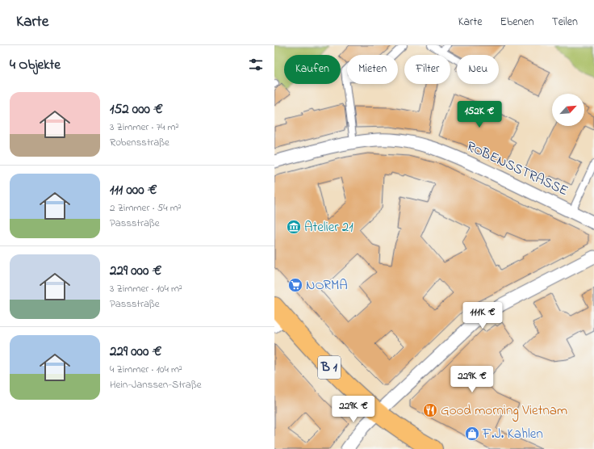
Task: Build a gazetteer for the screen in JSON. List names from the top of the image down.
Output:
{
  "streets": {
    "main road": ["B 1"],
    "street": ["ROBENSSTRASSE"]
  },
  "places": {
    "museum": ["Atelier 21"],
    "supermarket": ["NORMA"],
    "restaurant": ["Good morning Vietnam"],
    "shop": ["F.J. Kahlen"]
  },
  "north": "top right",
  "page": {
    "header": "Karte",
    "nav": ["Karte", "Ebenen", "Teilen"],
    "heading": "4 Objekte",
    "chip": [
      "Kaufen",
      "Mieten",
      "Filter",
      "Neu"
    ],
    "list": [
      {
        "name": "152 000 €",
        "note": "3 Zimmer · 74 m² · Robensstraße"
      },
      {
        "name": "111 000 €",
        "note": "2 Zimmer · 54 m² · Passstraße"
      },
      {
        "name": "229 000 €",
        "note": "3 Zimmer · 104 m² · Passstraße"
      },
      {
        "name": "229 000 €",
        "note": "4 Zimmer · 104 m² · Hein-Janssen-Straße"
      }
    ],
    "price": [
      "152K €",
      "111K €",
      "229K €",
      "229K €"
    ]
  }
}
